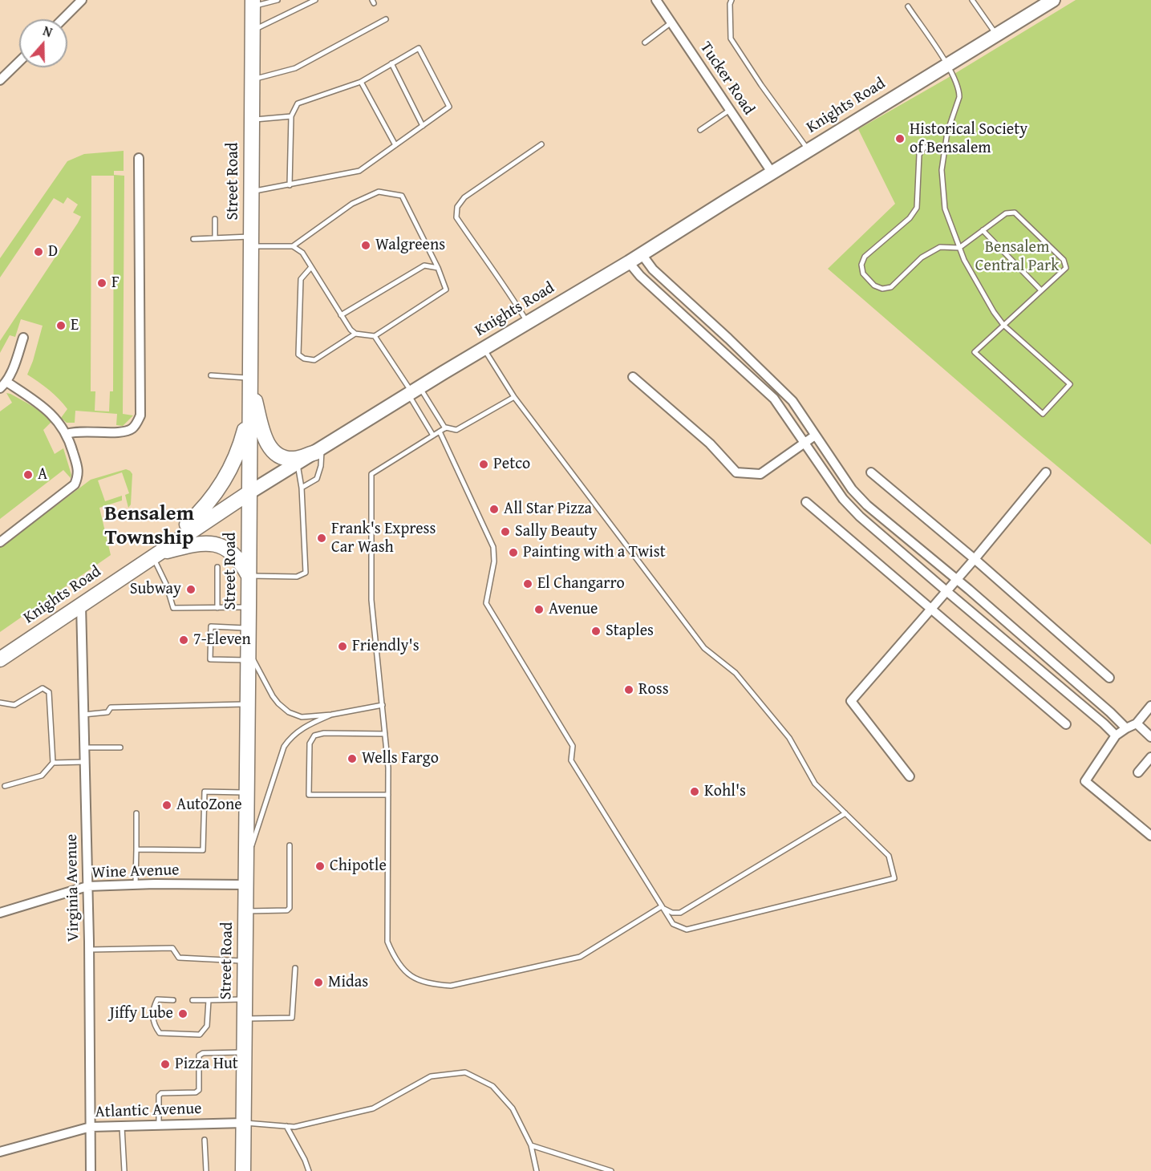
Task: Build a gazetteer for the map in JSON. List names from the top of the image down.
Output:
{
  "streets": {
    "main road": ["Knights Road", "Street Road"],
    "street": [
      "Tucker Road",
      "Wine Avenue",
      "Virginia Avenue",
      "Atlantic Avenue"
    ]
  },
  "crossings": [
    ["Tucker Road", "Knights Road"],
    ["Knights Road", "Street Road"],
    ["Knights Road", "Virginia Avenue"],
    ["Street Road", "Wine Avenue"],
    ["Street Road", "Atlantic Avenue"],
    ["Wine Avenue", "Virginia Avenue"],
    ["Virginia Avenue", "Atlantic Avenue"]
  ],
  "districts": ["Bensalem Township"],
  "parks": ["Bensalem Central Park"],
  "places": [
    "Historical Society of Bensalem",
    "Walgreens",
    "D",
    "F",
    "E",
    "Petco",
    "A",
    "All Star Pizza",
    "Sally Beauty",
    "Frank's Express Car Wash",
    "Painting with a Twist",
    "El Changarro",
    "Subway",
    "Avenue",
    "Staples",
    "7-Eleven",
    "Friendly's",
    "Ross",
    "Wells Fargo",
    "Kohl's",
    "AutoZone",
    "Chipotle",
    "Midas",
    "Jiffy Lube",
    "Pizza Hut"
  ],
  "north": "top"
}
